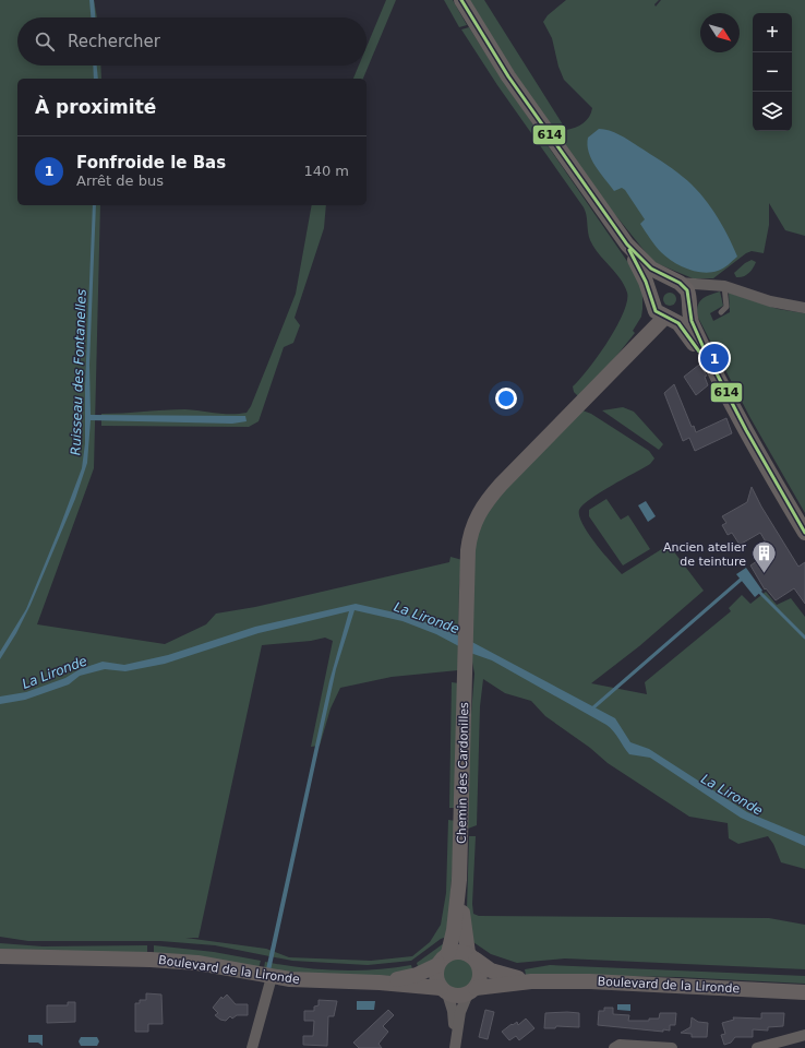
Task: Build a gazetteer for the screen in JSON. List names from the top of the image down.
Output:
{
  "streets": {
    "street": ["Chemin des Cardonilles", "Boulevard de la Lironde"]
  },
  "crossings": [
    ["Chemin des Cardonilles", "Boulevard de la Lironde"]
  ],
  "water": ["Ruisseau des Fontanelles", "La Lironde"],
  "places": {
    "building": ["Ancien atelier de teinture"]
  },
  "lines": ["transit line 614"],
  "north": "bottom right",
  "page": {
    "map_buttons": ["+", "−"],
    "search": "Rechercher",
    "heading": "À proximité",
    "list": [
      {
        "mark": "1",
        "name": "Fonfroide le Bas",
        "note": "Arrêt de bus",
        "value": "140 m"
      }
    ],
    "pins": "1"
  }
}
